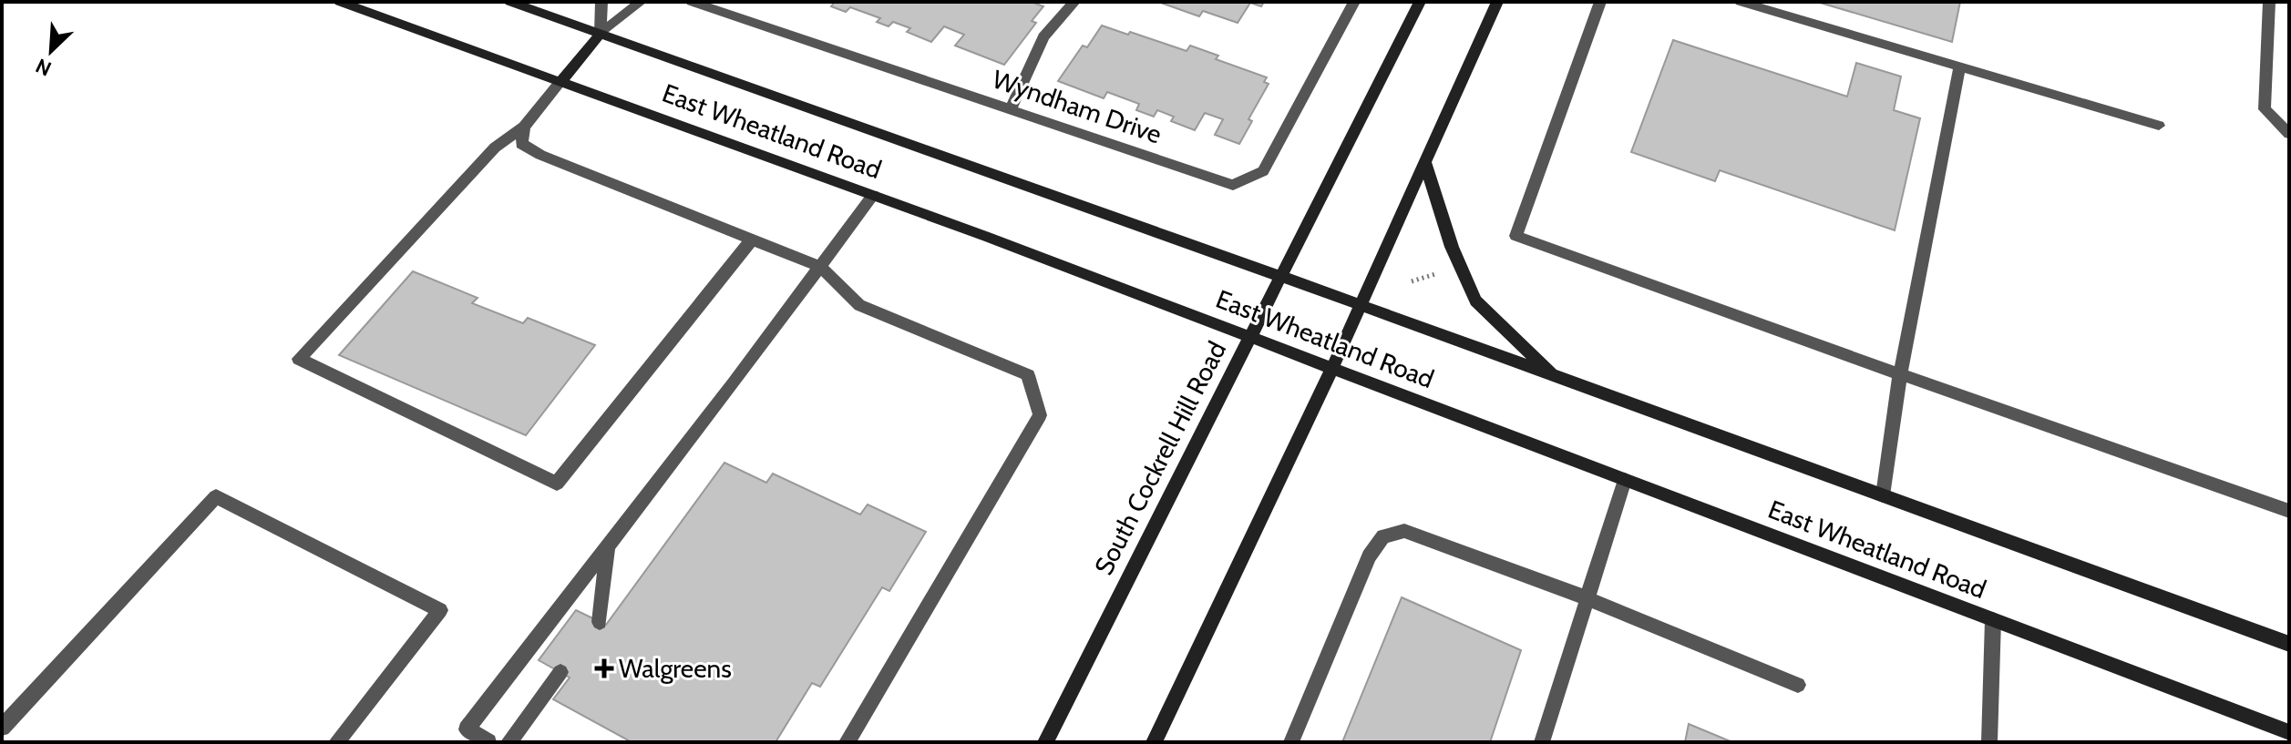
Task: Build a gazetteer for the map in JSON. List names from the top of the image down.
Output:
{
  "streets": {
    "main road": ["East Wheatland Road", "South Cockrell Hill Road"],
    "lane": ["Wyndham Drive"]
  },
  "crossings": [
    ["East Wheatland Road", "South Cockrell Hill Road"]
  ],
  "places": {
    "health": ["Walgreens"]
  },
  "north": "bottom left"
}
